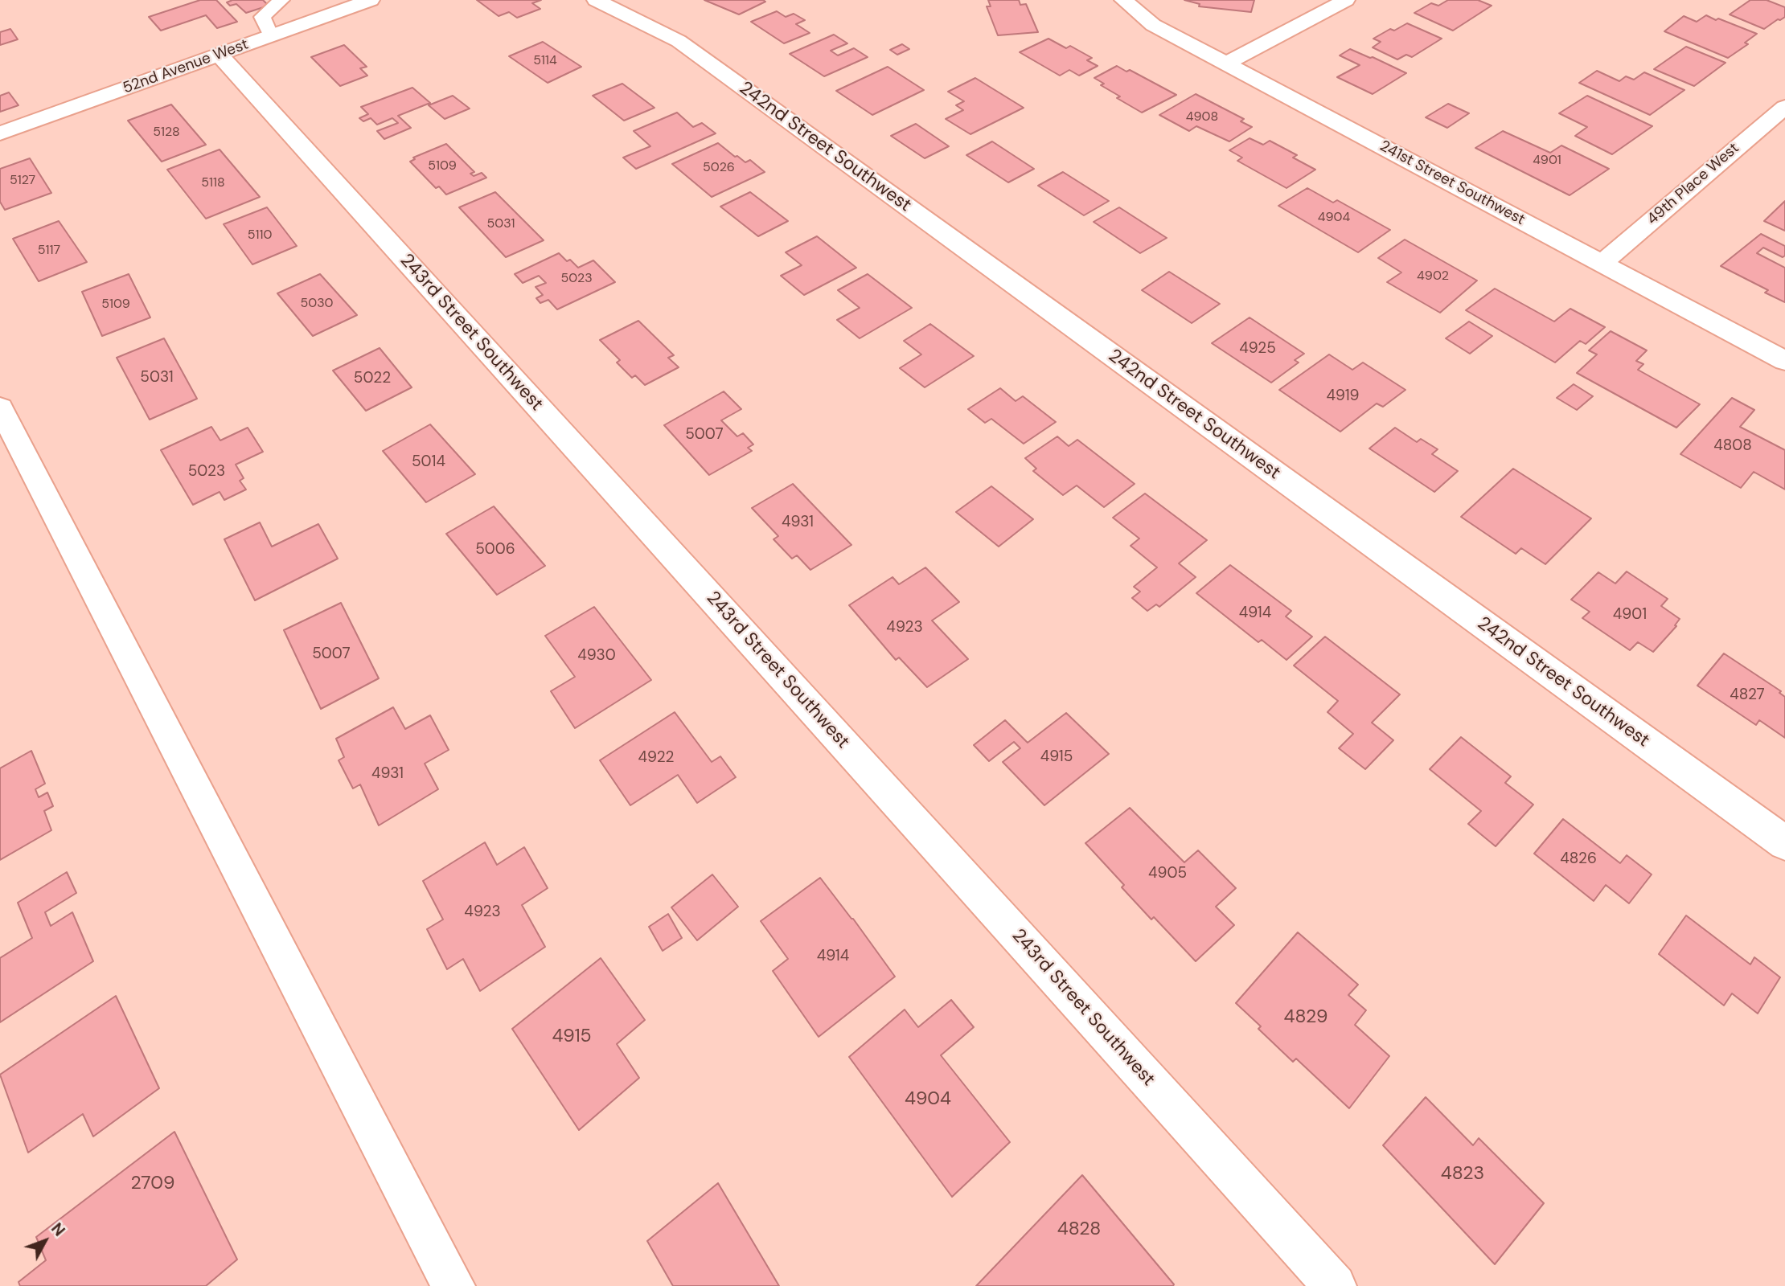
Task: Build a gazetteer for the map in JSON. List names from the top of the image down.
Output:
{
  "streets": {
    "street": [
      "52nd Avenue West",
      "242nd Street Southwest",
      "241st Street Southwest",
      "49th Place West",
      "243rd Street Southwest"
    ]
  },
  "crossings": [
    ["52nd Avenue West", "243rd Street Southwest"],
    ["241st Street Southwest", "49th Place West"]
  ],
  "house_numbers": [
    "5114",
    "4908",
    "5128",
    "4901",
    "5109",
    "5026",
    "5127",
    "5118",
    "4904",
    "5031",
    "5110",
    "5117",
    "4902",
    "5023",
    "5030",
    "5109",
    "4925",
    "5031",
    "5022",
    "4919",
    "5007",
    "4808",
    "5014",
    "5023",
    "4931",
    "5006",
    "4914",
    "4901",
    "4923",
    "5007",
    "4930",
    "4827",
    "4915",
    "4922",
    "4931",
    "4826",
    "4905",
    "4923",
    "4914",
    "4829",
    "4915",
    "4904",
    "4823",
    "2709",
    "4828"
  ],
  "north": "top right"
}
